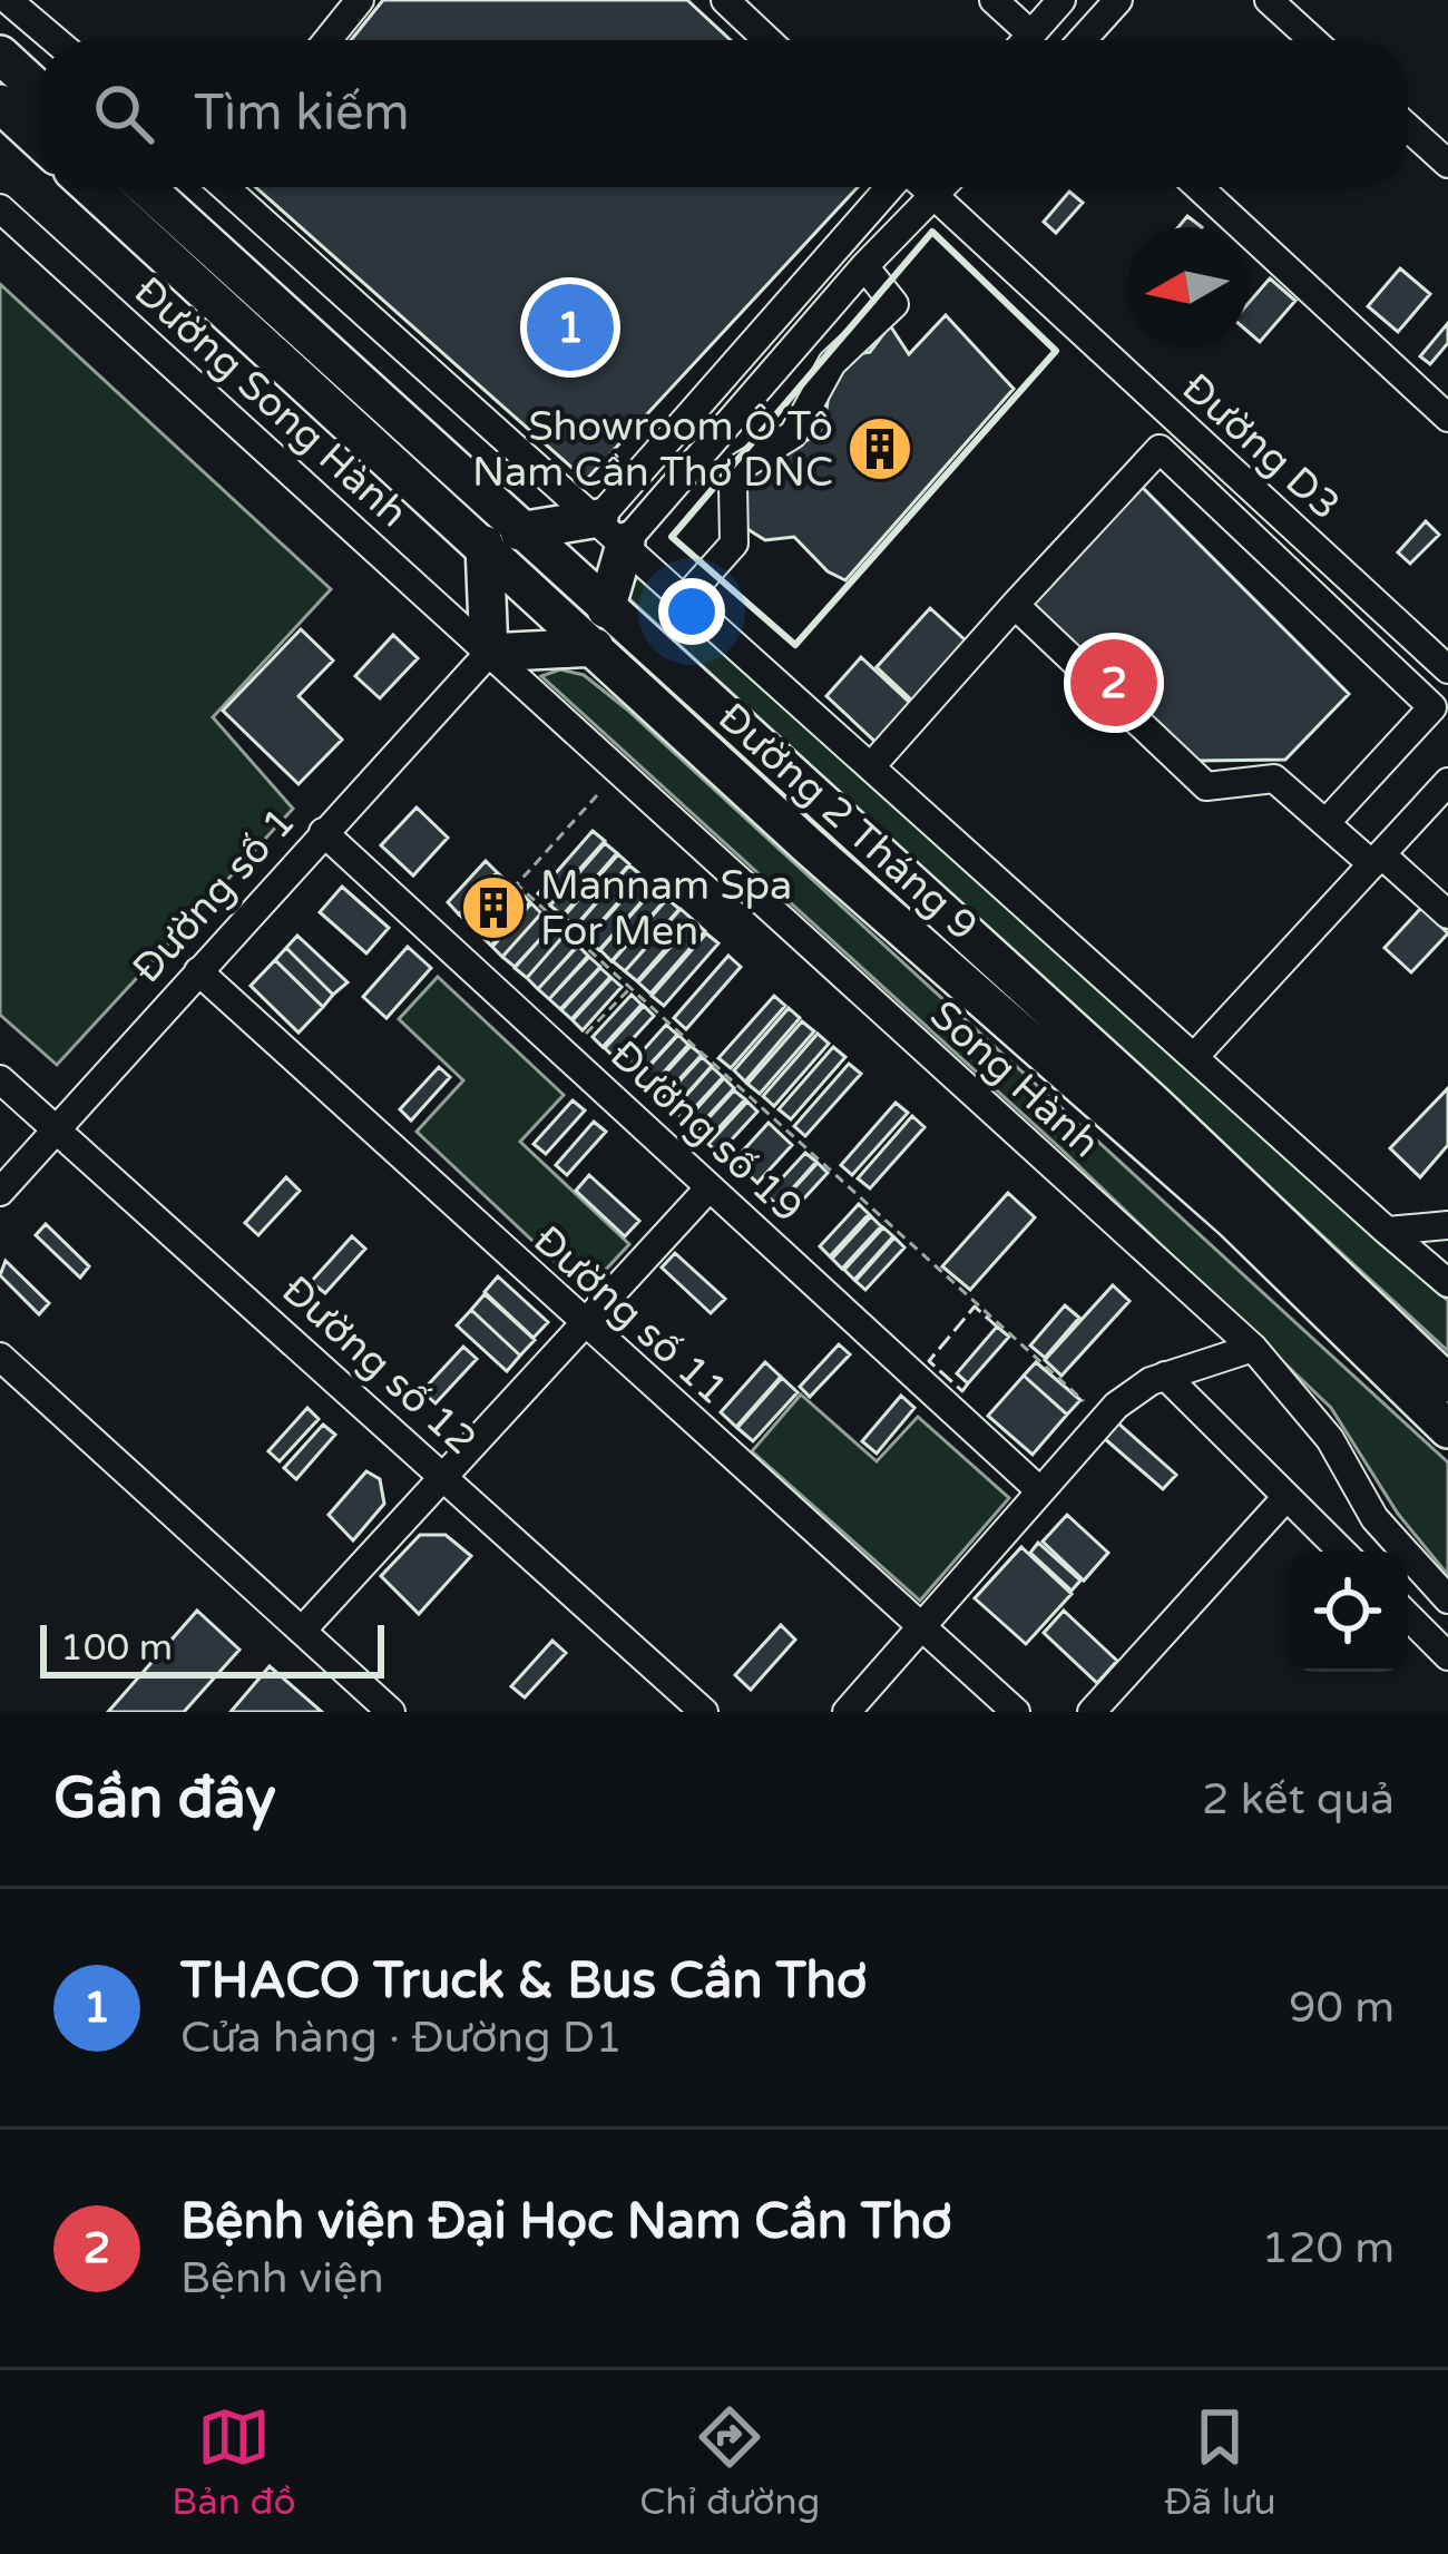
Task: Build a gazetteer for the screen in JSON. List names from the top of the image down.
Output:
{
  "streets": {
    "highway": ["Đường 2 Tháng 9"],
    "street": [
      "Đường Song Hành",
      "Đường D3",
      "Đường số 1",
      "Song Hành",
      "Đường số 19",
      "Đường số 11",
      "Đường số 12"
    ]
  },
  "crossings": [
    ["Đường Song Hành", "Đường số 1"],
    ["Đường Song Hành", "Song Hành"],
    ["Đường số 1", "Song Hành"],
    ["Đường số 1", "Đường số 19"],
    ["Đường số 1", "Đường số 11"],
    ["Đường số 1", "Đường số 12"]
  ],
  "places": {
    "building": ["Showroom Ô Tô Nam Cần Thơ DNC", "Mannam Spa For Men"]
  },
  "scale_bar": "100 m",
  "north": "left",
  "page": {
    "search": "Tìm kiếm",
    "pins": ["1", "2"],
    "scale": "100 m",
    "heading": ["Gần đây", "2 kết quả"],
    "list": [
      {
        "mark": "1",
        "name": "THACO Truck & Bus Cần Thơ",
        "note": "Cửa hàng · Đường D1",
        "value": "90 m"
      },
      {
        "mark": "2",
        "name": "Bệnh viện Đại Học Nam Cần Thơ",
        "note": "Bệnh viện",
        "value": "120 m"
      }
    ],
    "nav": ["Bản đồ", "Chỉ đường", "Đã lưu"]
  }
}
